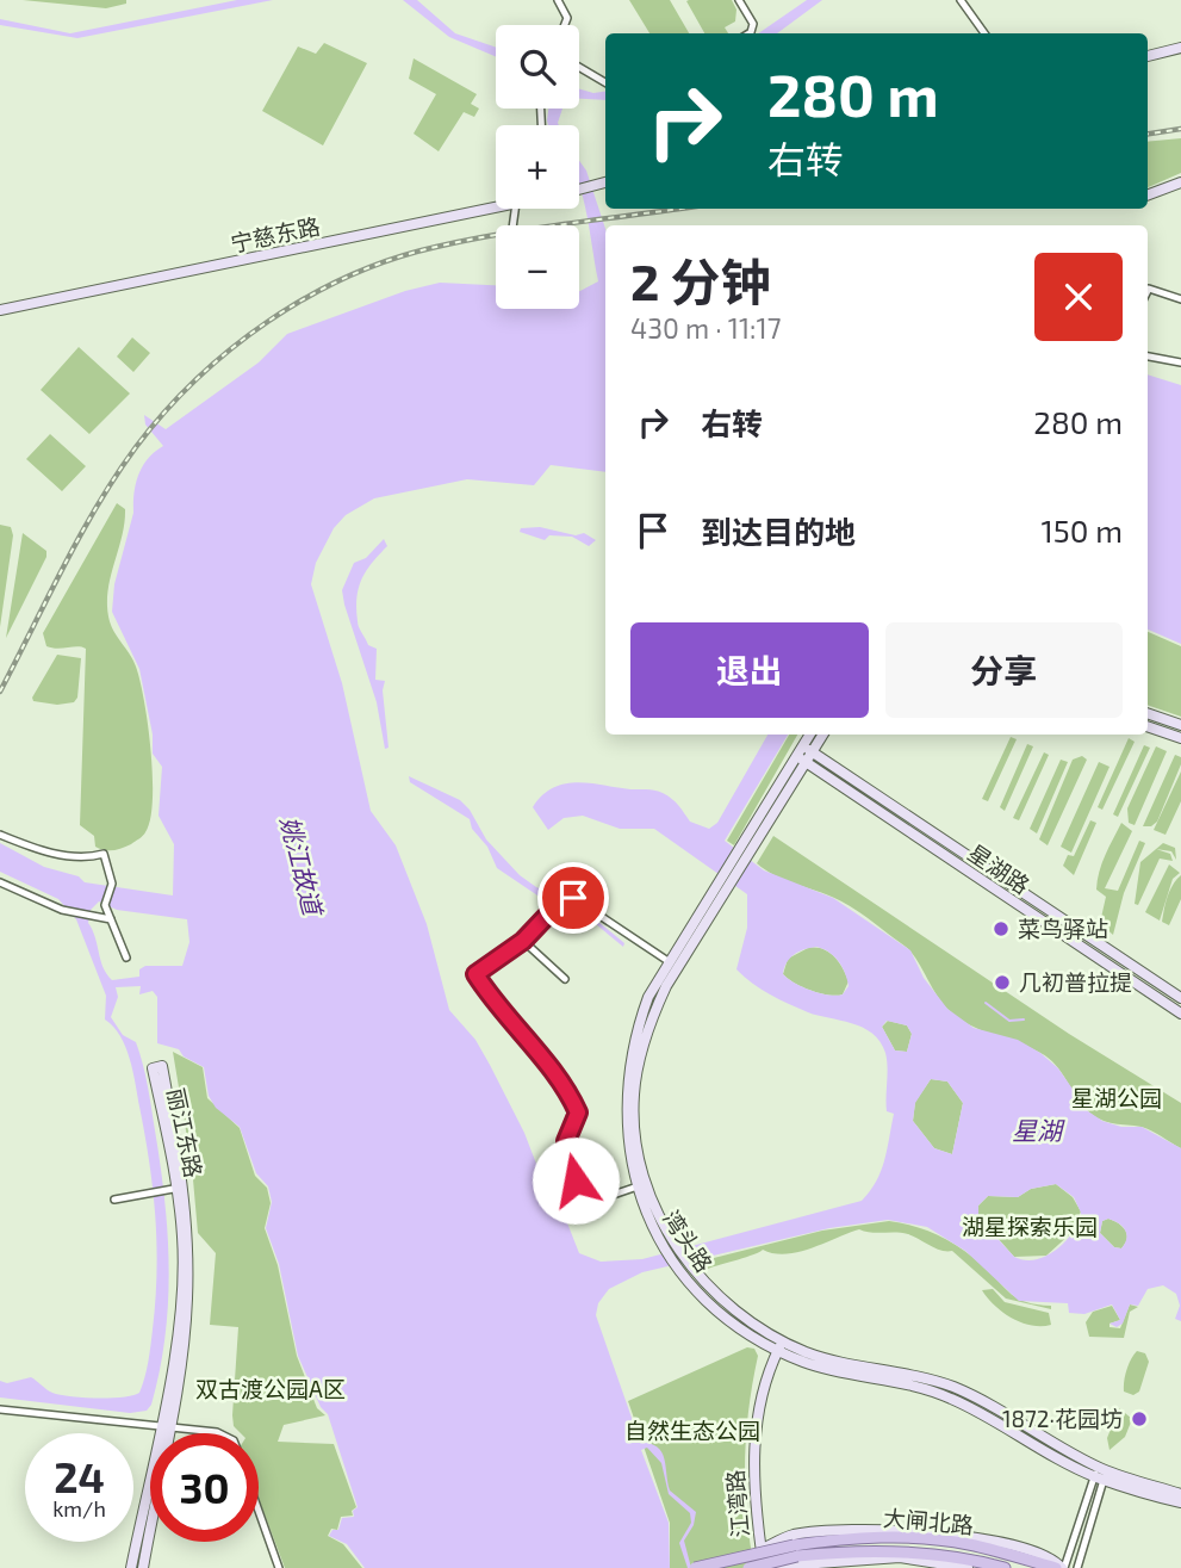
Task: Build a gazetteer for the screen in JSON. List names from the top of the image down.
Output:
{
  "streets": {
    "main road": [
      "宁慈东路",
      "星湖路",
      "丽江东路",
      "湾头路",
      "江湾路",
      "大闸北路"
    ]
  },
  "crossings": [
    ["星湖路", "湾头路"],
    ["湾头路", "江湾路"]
  ],
  "water": ["姚江故道", "星湖"],
  "parks": [
    "星湖公园",
    "湖星探索乐园",
    "双古渡公园A区",
    "自然生态公园"
  ],
  "places": ["菜鸟驿站", "几初普拉提", "1872·花园坊"],
  "page": {
    "map_buttons": ["+", "−"],
    "turn": ["280 m", "右转"],
    "heading": ["2 分钟", "430 m · 11:17"],
    "list": [
      {
        "name": "右转",
        "value": "280 m"
      },
      {
        "name": "到达目的地",
        "value": "150 m"
      }
    ],
    "buttons": ["退出", "分享"],
    "speed": "24 km/h",
    "limit": "30"
  }
}
